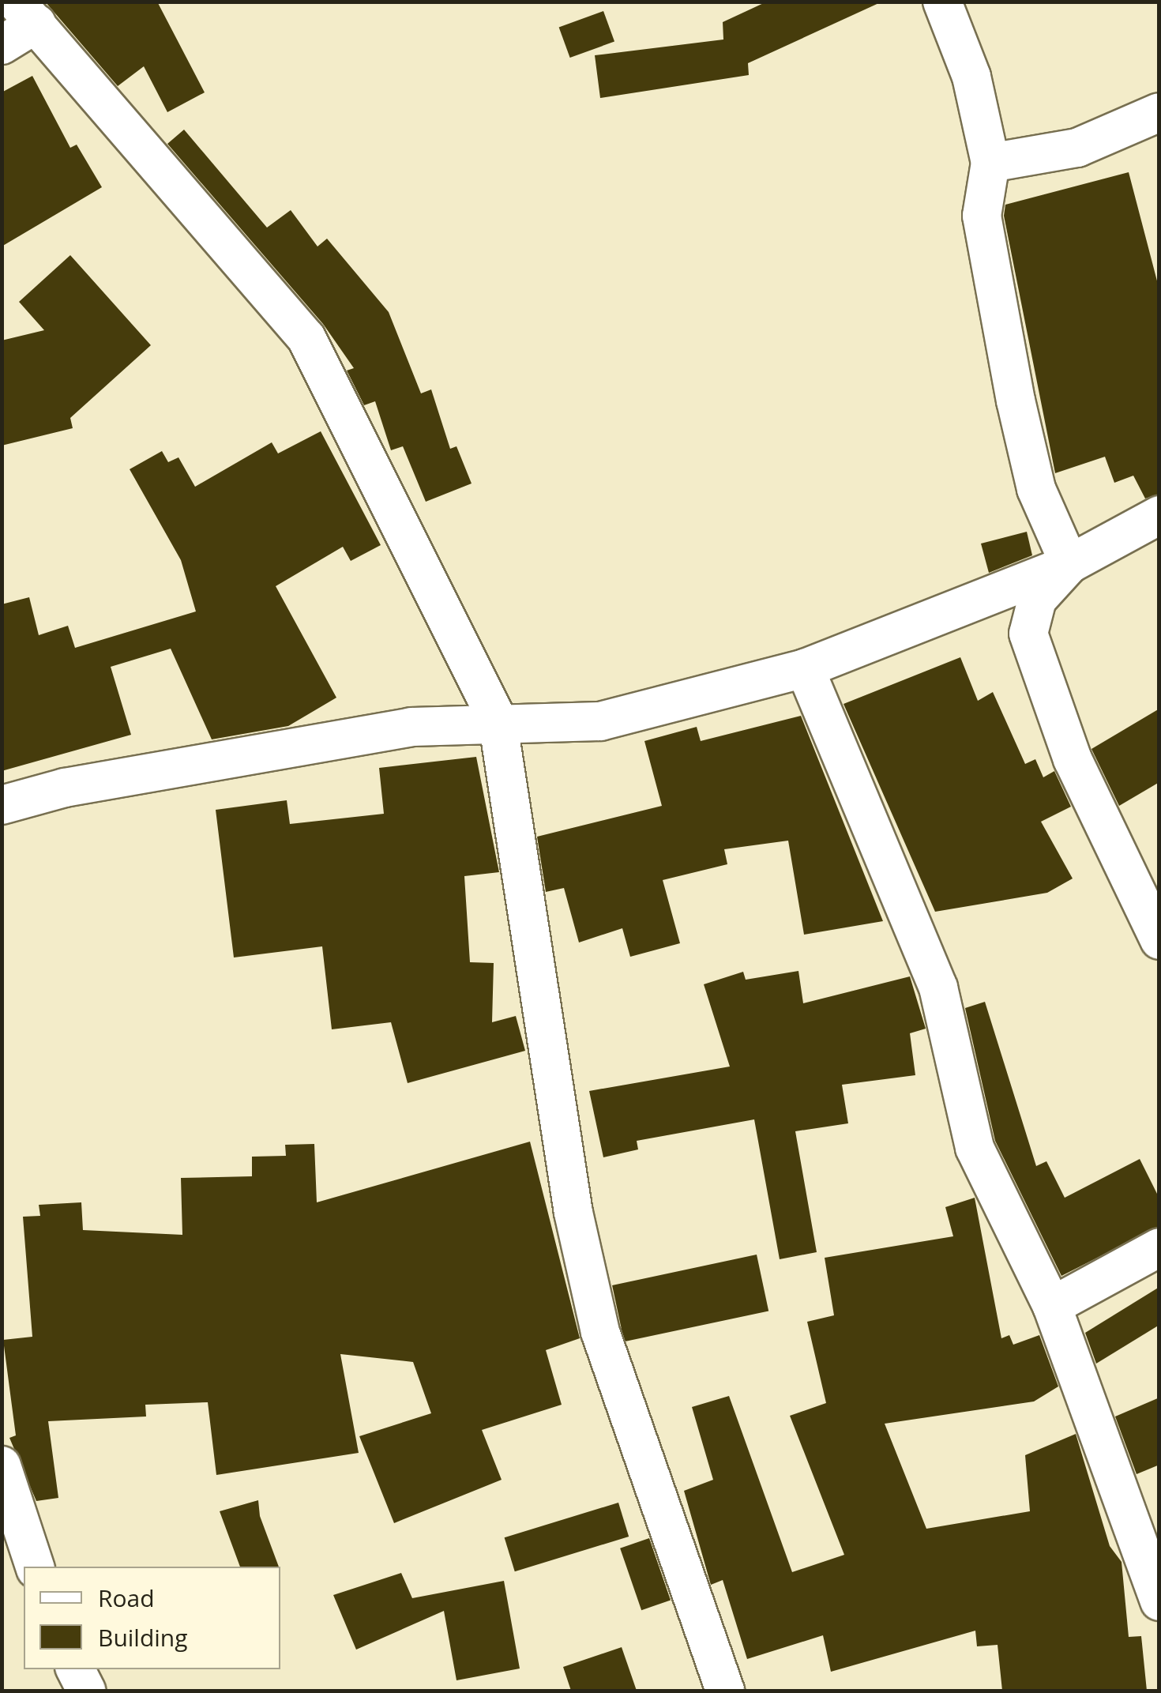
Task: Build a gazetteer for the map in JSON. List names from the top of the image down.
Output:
{
  "legend": ["Road", "Building"]
}
